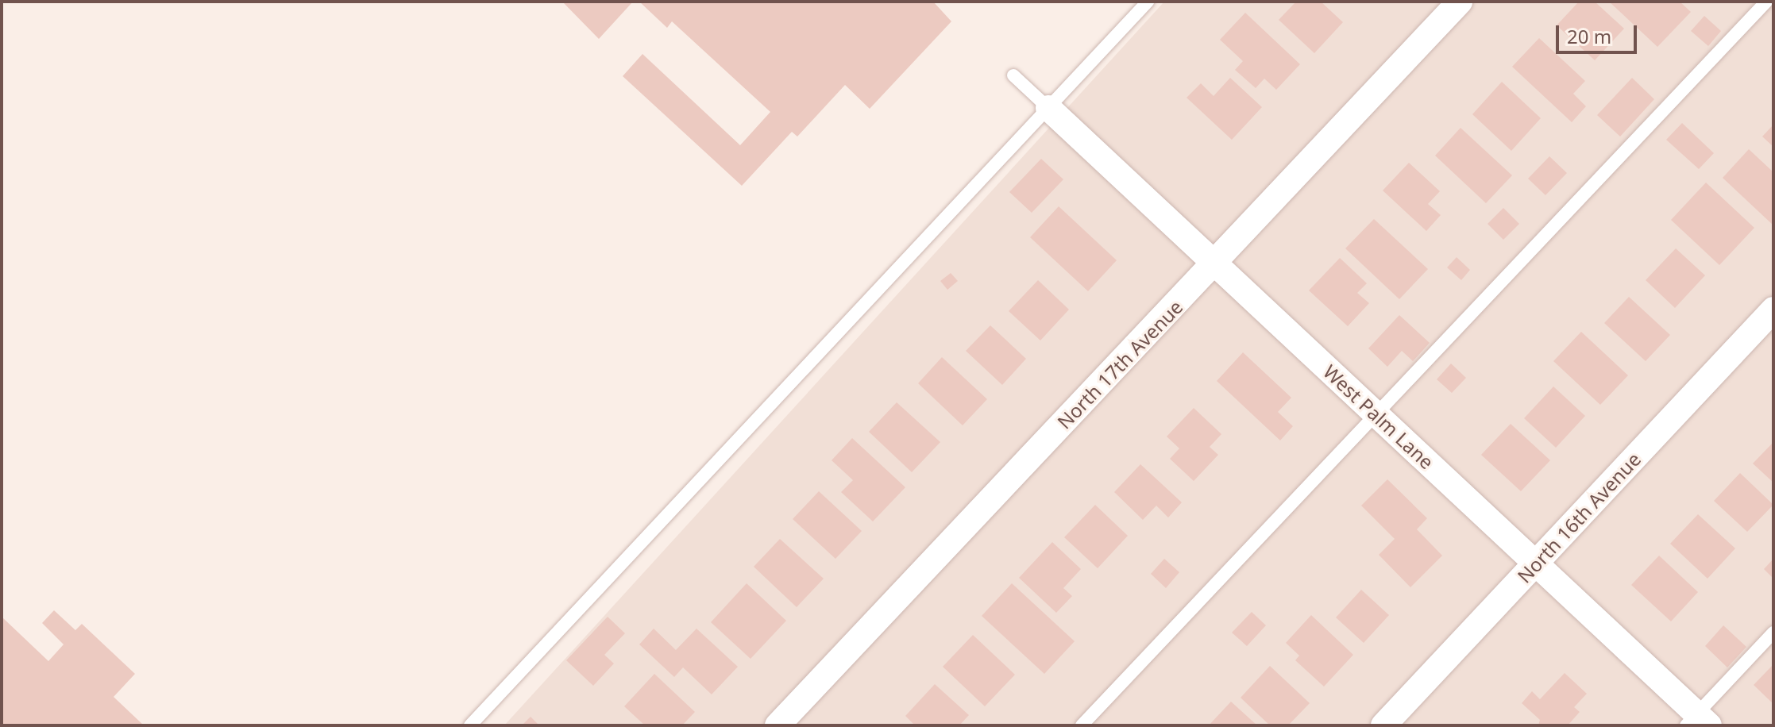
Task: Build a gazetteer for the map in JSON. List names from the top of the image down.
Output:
{
  "streets": {
    "street": ["North 17th Avenue", "West Palm Lane", "North 16th Avenue"]
  },
  "crossings": [
    ["North 17th Avenue", "West Palm Lane"],
    ["West Palm Lane", "North 16th Avenue"]
  ],
  "scale_bar": "20 m"
}
